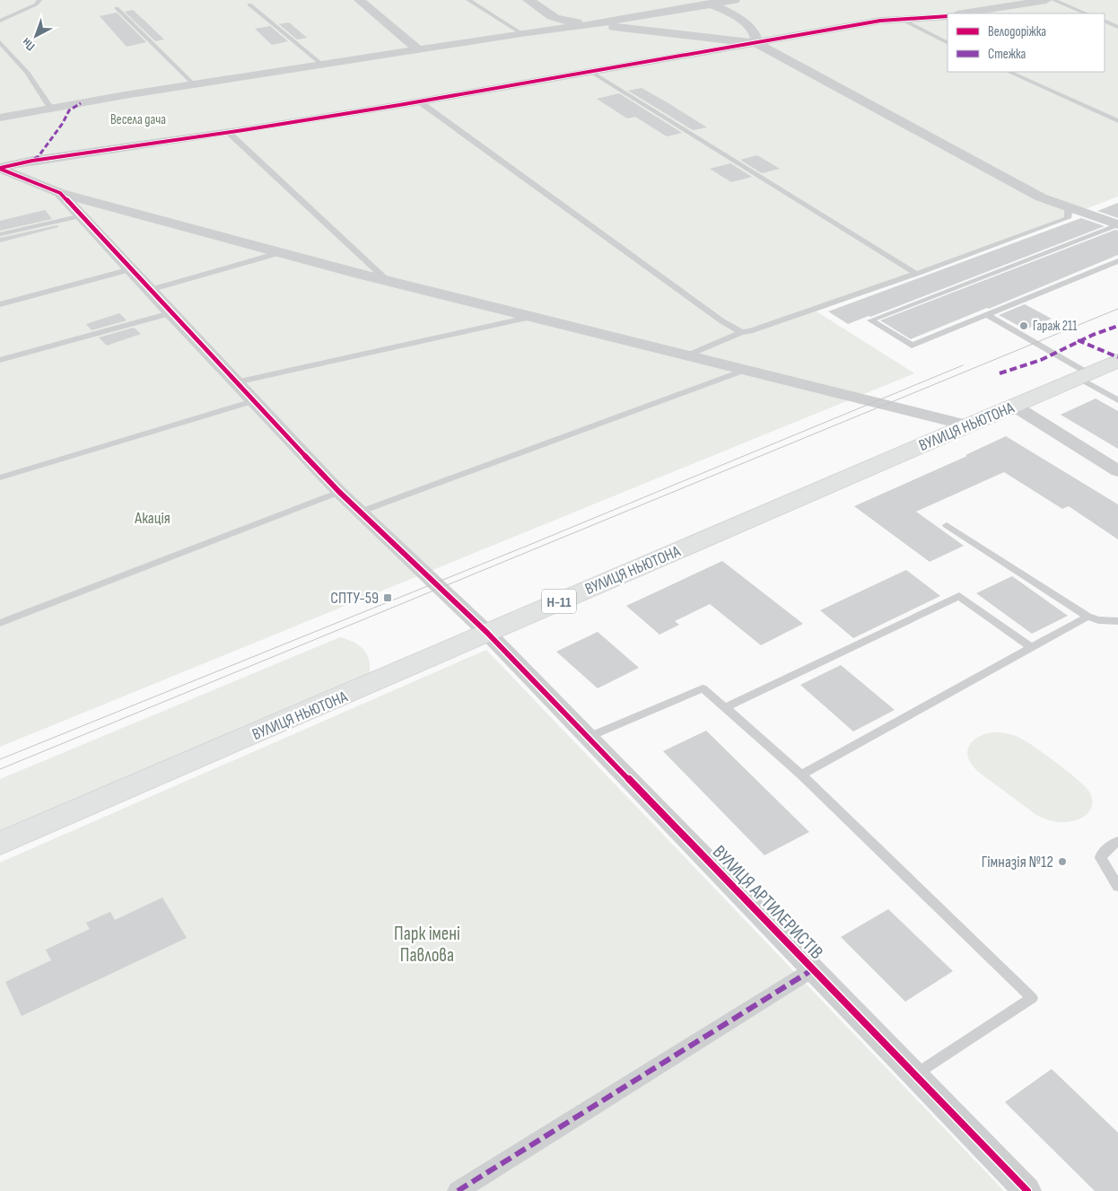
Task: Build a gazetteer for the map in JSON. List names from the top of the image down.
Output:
{
  "streets": {
    "main road": ["ВУЛИЦЯ НЬЮТОНА", "Н-11"],
    "street": ["ВУЛИЦЯ АРТИЛЕРИСТІВ"]
  },
  "crossings": [
    ["ВУЛИЦЯ НЬЮТОНА", "ВУЛИЦЯ АРТИЛЕРИСТІВ"]
  ],
  "parks": ["Весела дача", "Акація", "Парк імені Павлова"],
  "places": {
    "other": ["Гараж 211", "Гімназія №12"],
    "transit": ["СПТУ-59"]
  },
  "legend": ["Велодоріжка", "Стежка"],
  "north": "bottom left"
}
